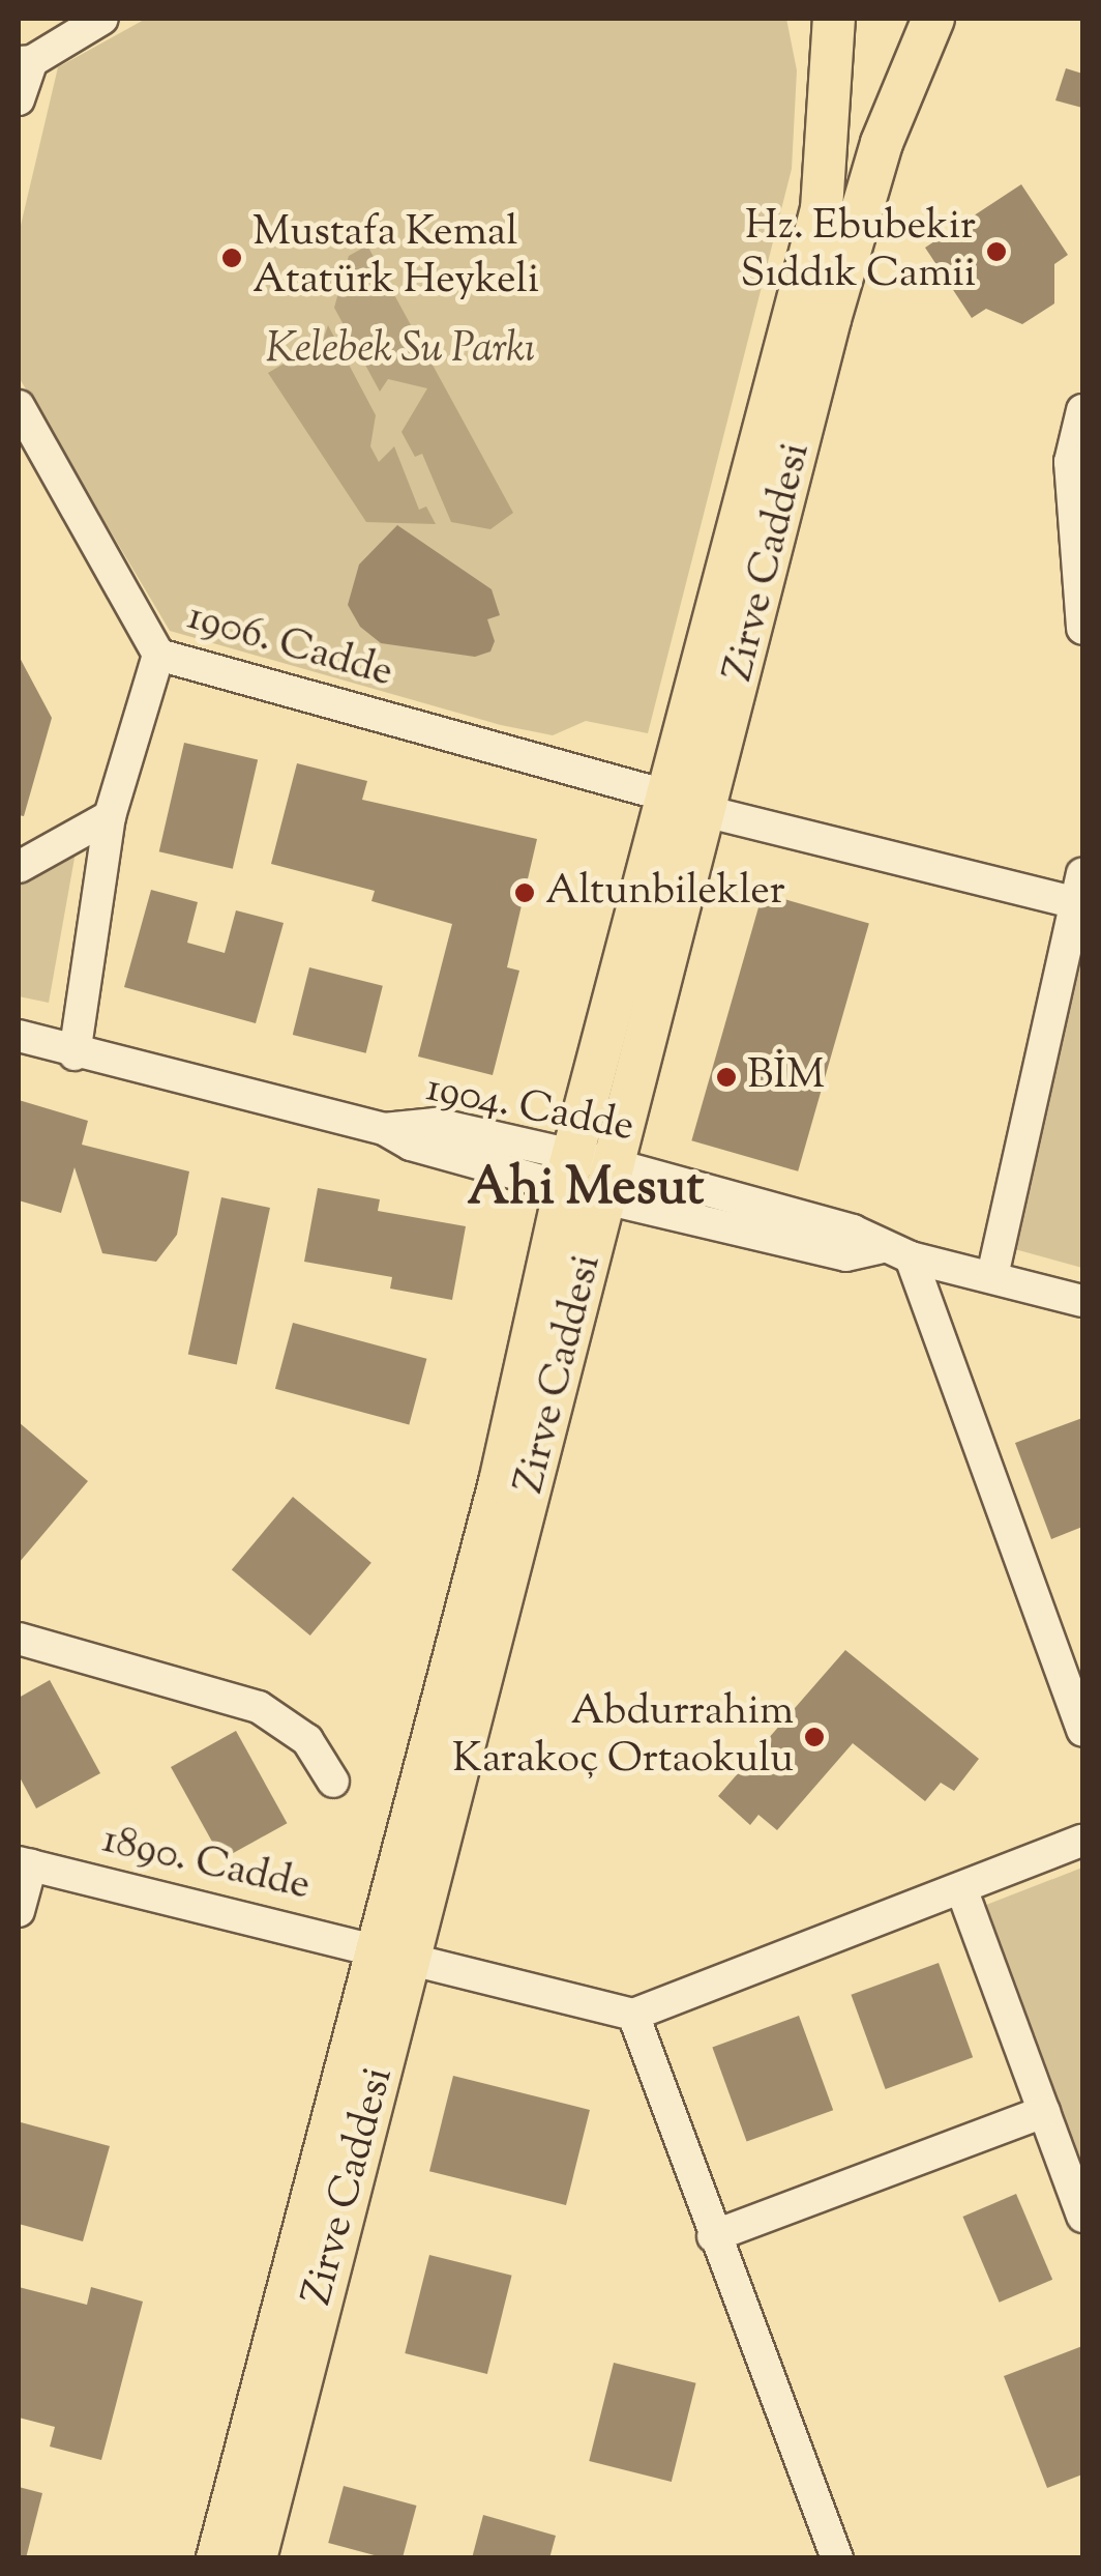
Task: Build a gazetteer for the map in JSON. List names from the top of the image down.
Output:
{
  "streets": {
    "main road": ["Zirve Caddesi"],
    "street": ["1906. Cadde", "1904. Cadde", "1890. Cadde"]
  },
  "crossings": [
    ["Zirve Caddesi", "1906. Cadde"],
    ["Zirve Caddesi", "1904. Cadde"],
    ["Zirve Caddesi", "1890. Cadde"]
  ],
  "districts": ["Ahi Mesut"],
  "parks": ["Kelebek Su Parkı"],
  "places": [
    "Hz. Ebubekir Sıddık Camii",
    "Mustafa Kemal Atatürk Heykeli",
    "Altunbilekler",
    "BİM",
    "Abdurrahim Karakoç Ortaokulu"
  ]
}
